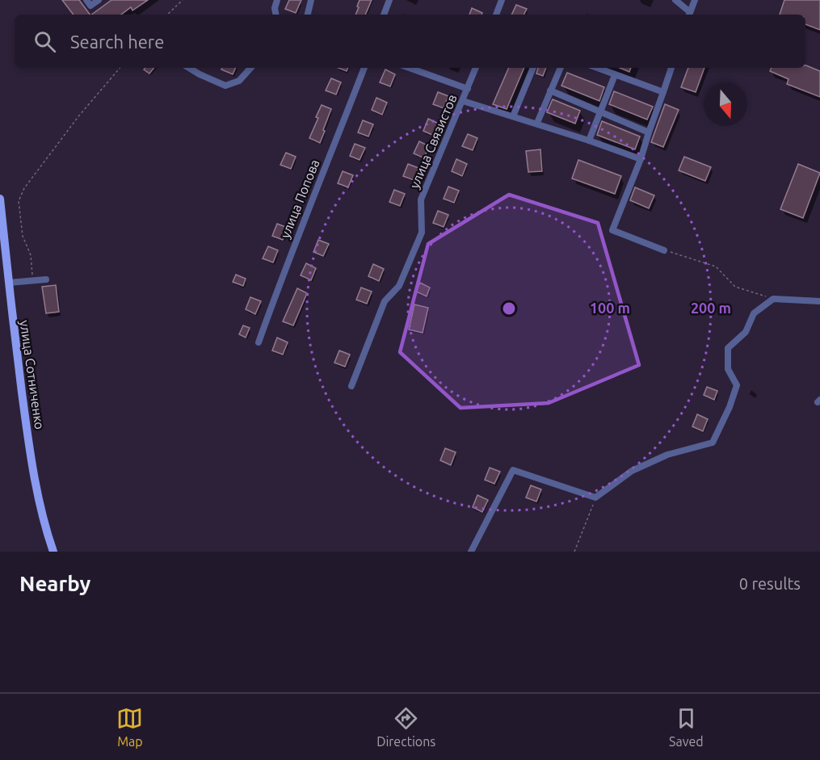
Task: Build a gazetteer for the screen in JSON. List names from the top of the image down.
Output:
{
  "streets": {
    "main road": ["улица Сотниченко"],
    "street": ["улица Связистов", "улица Попова"]
  },
  "north": "bottom",
  "page": {
    "search": "Search here",
    "heading": ["Nearby", "0 results"],
    "nav": ["Map", "Directions", "Saved"]
  },
  "rings": ["100 m", "200 m"]
}
